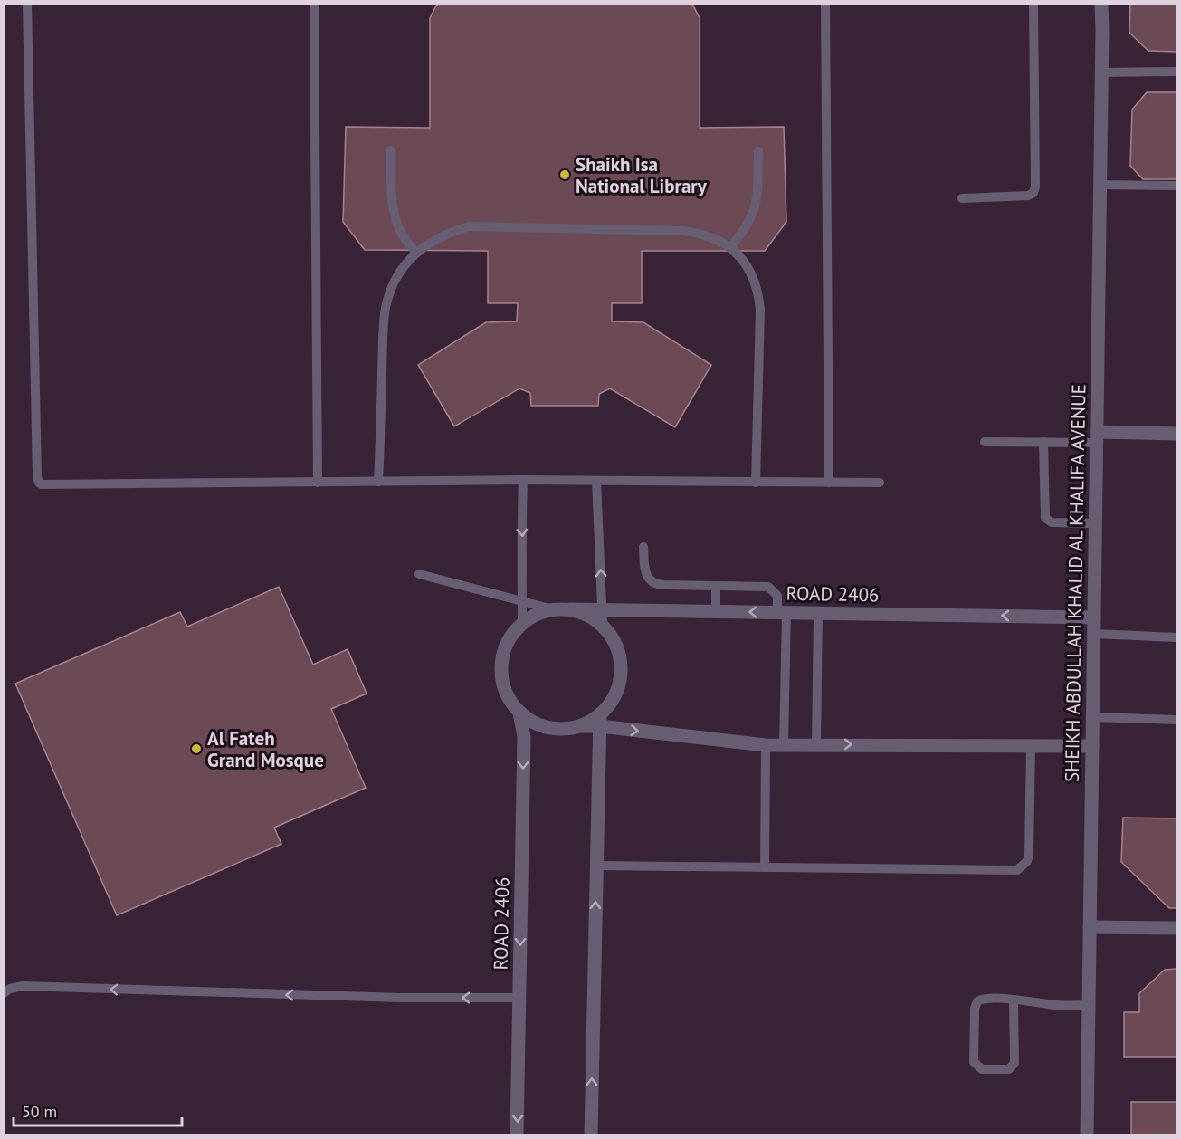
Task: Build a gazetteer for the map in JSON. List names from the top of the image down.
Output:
{
  "streets": {
    "street": ["SHEIKH ABDULLAH KHALID AL KHALIFA AVENUE", "ROAD 2406"]
  },
  "crossings": [
    ["SHEIKH ABDULLAH KHALID AL KHALIFA AVENUE", "ROAD 2406"]
  ],
  "places": ["Shaikh Isa National Library", "Al Fateh Grand Mosque"],
  "scale_bar": "50 m"
}
